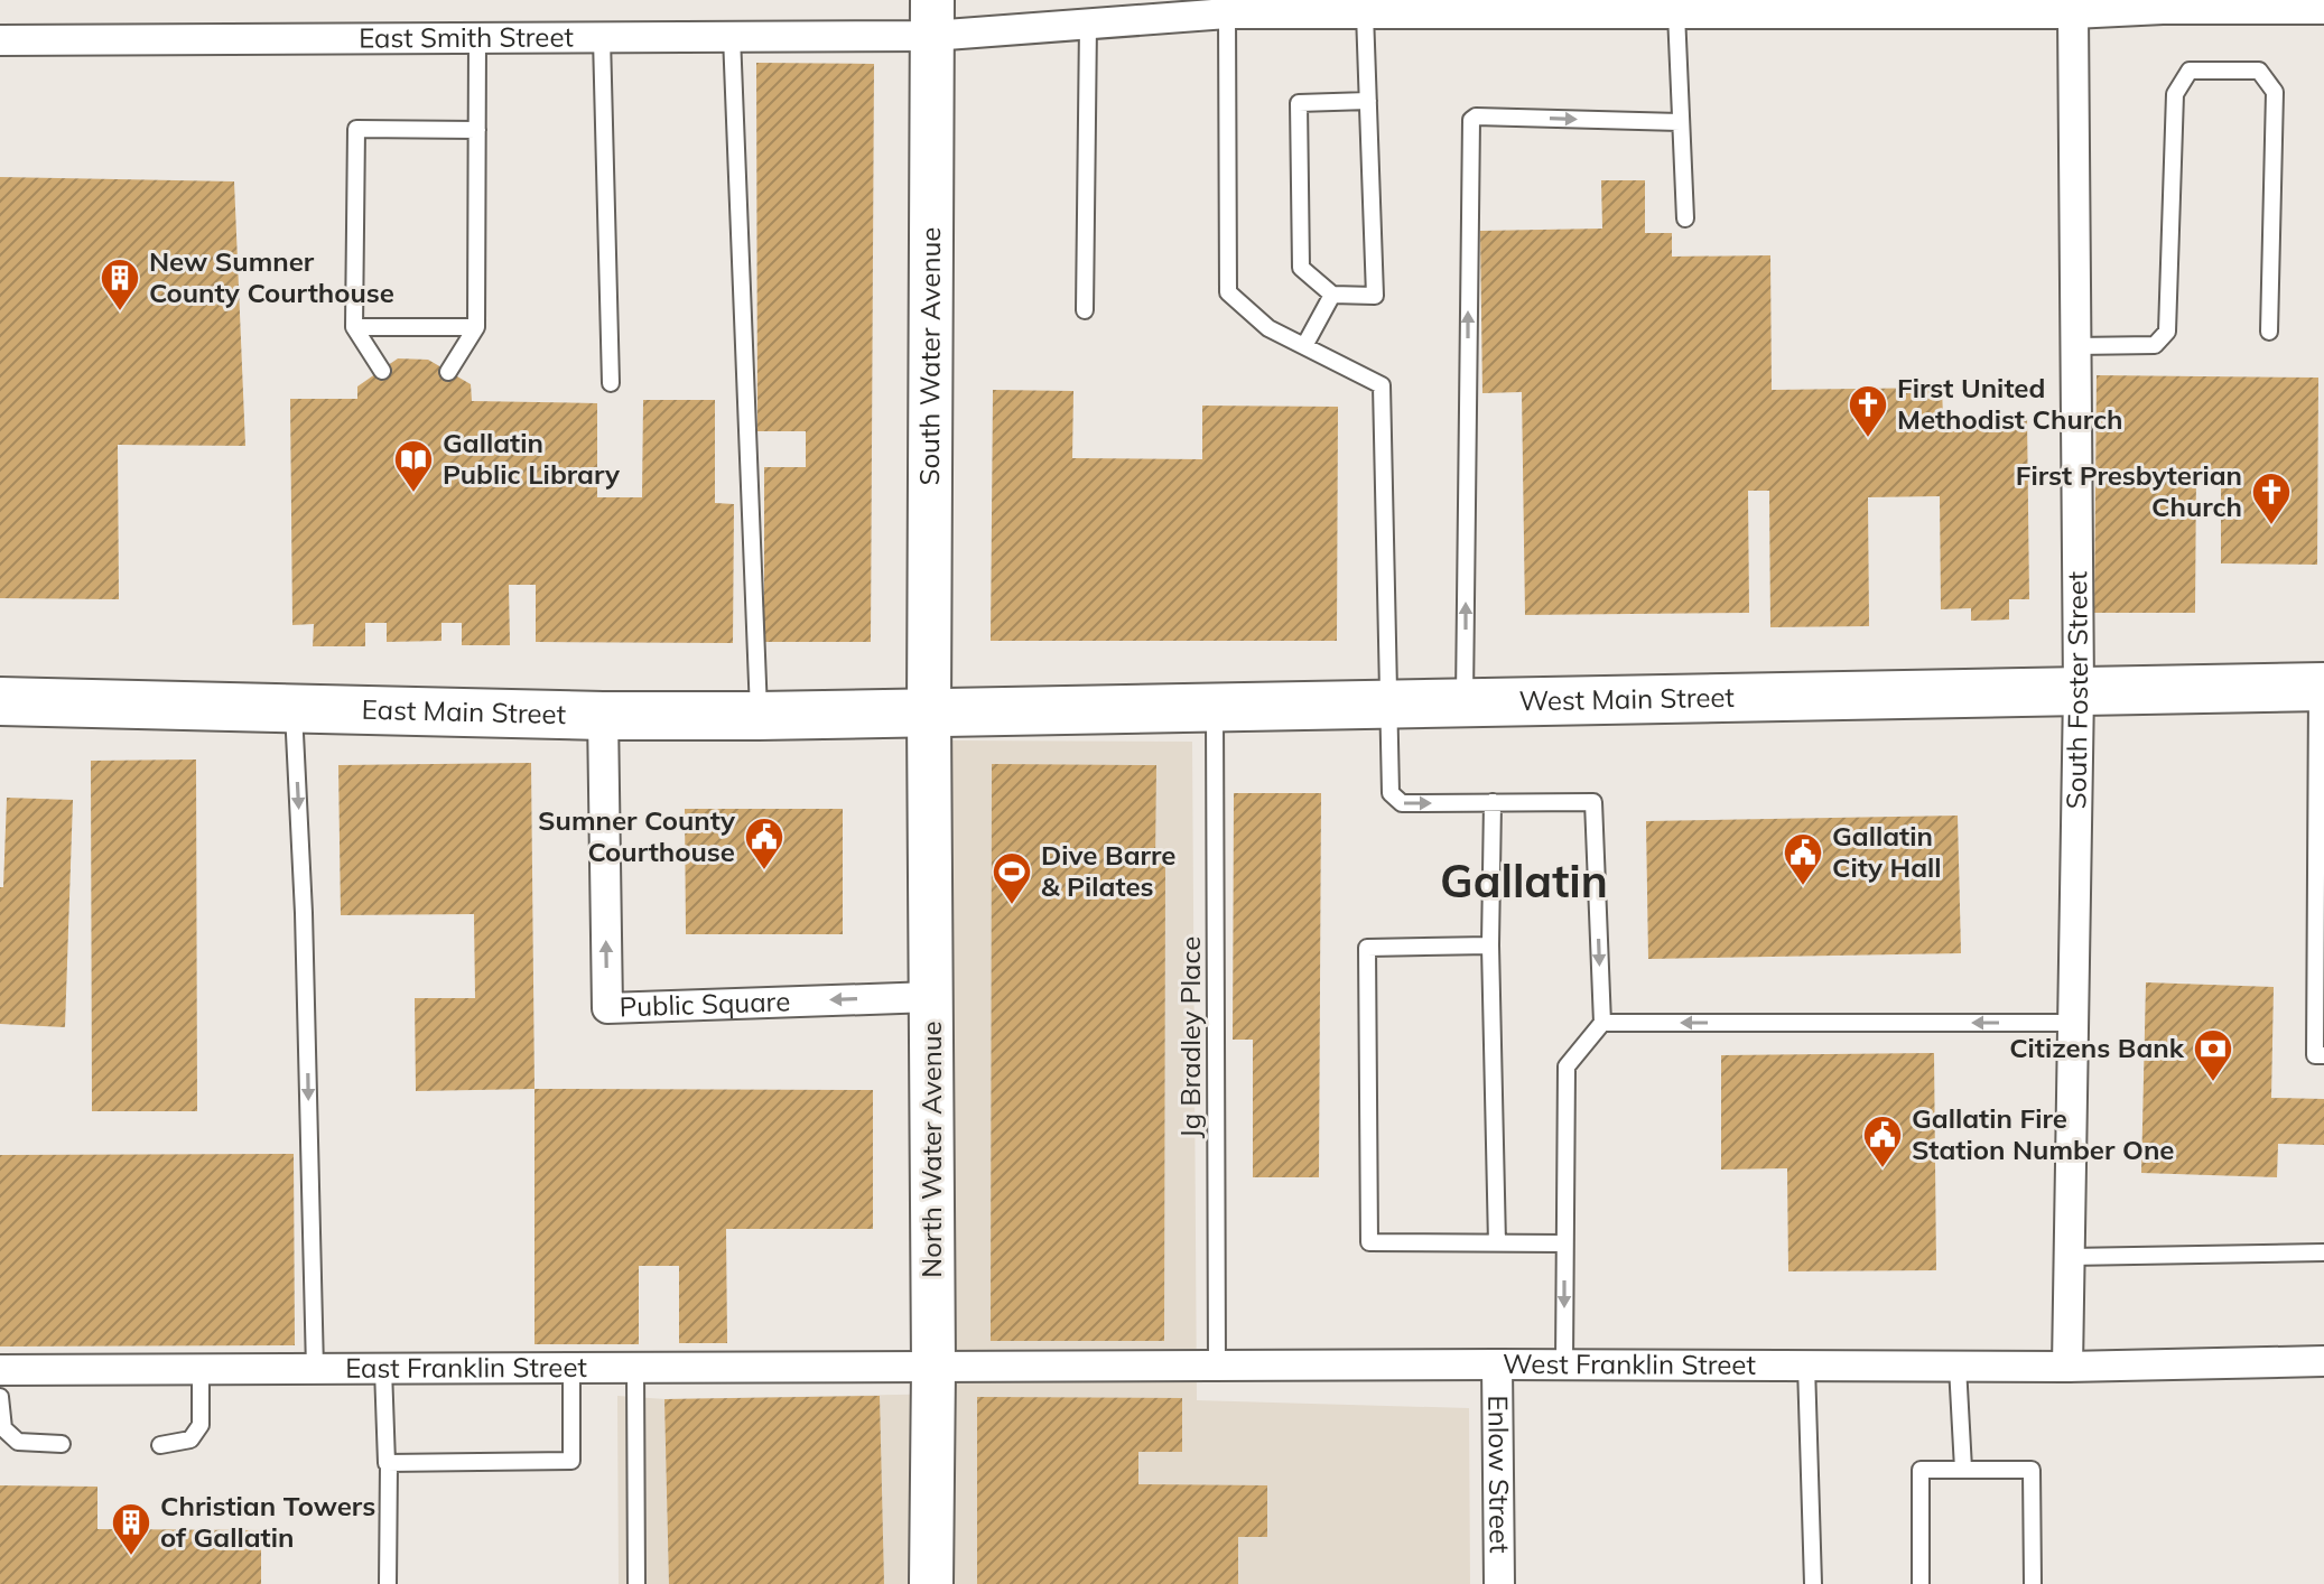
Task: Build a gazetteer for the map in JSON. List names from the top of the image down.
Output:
{
  "streets": {
    "main road": [
      "South Water Avenue",
      "West Main Street",
      "East Main Street",
      "North Water Avenue"
    ],
    "street": [
      "East Smith Street",
      "South Foster Street",
      "Public Square",
      "West Franklin Street",
      "East Franklin Street",
      "Enlow Street"
    ],
    "lane": ["Jg Bradley Place"]
  },
  "crossings": [
    ["East Smith Street", "South Water Avenue"],
    ["East Smith Street", "South Foster Street"],
    ["South Water Avenue", "West Main Street"],
    ["South Water Avenue", "East Main Street"],
    ["South Water Avenue", "North Water Avenue"],
    ["South Foster Street", "West Main Street"],
    ["South Foster Street", "West Franklin Street"],
    ["West Main Street", "East Main Street"],
    ["West Main Street", "Jg Bradley Place"],
    ["West Main Street", "North Water Avenue"],
    ["East Main Street", "Public Square"],
    ["East Main Street", "North Water Avenue"],
    ["Public Square", "North Water Avenue"],
    ["Jg Bradley Place", "West Franklin Street"],
    ["North Water Avenue", "West Franklin Street"],
    ["North Water Avenue", "East Franklin Street"],
    ["West Franklin Street", "East Franklin Street"],
    ["West Franklin Street", "Enlow Street"]
  ],
  "districts": ["Gallatin"],
  "places": {
    "building": ["New Sumner County Courthouse", "Christian Towers of Gallatin"],
    "church": ["First United Methodist Church", "First Presbyterian Church"],
    "library": ["Gallatin Public Library"],
    "public building": ["Sumner County Courthouse", "Gallatin City Hall", "Gallatin Fire Station Number One"],
    "sports": ["Dive Barre & Pilates"],
    "bank": ["Citizens Bank"]
  }
}
